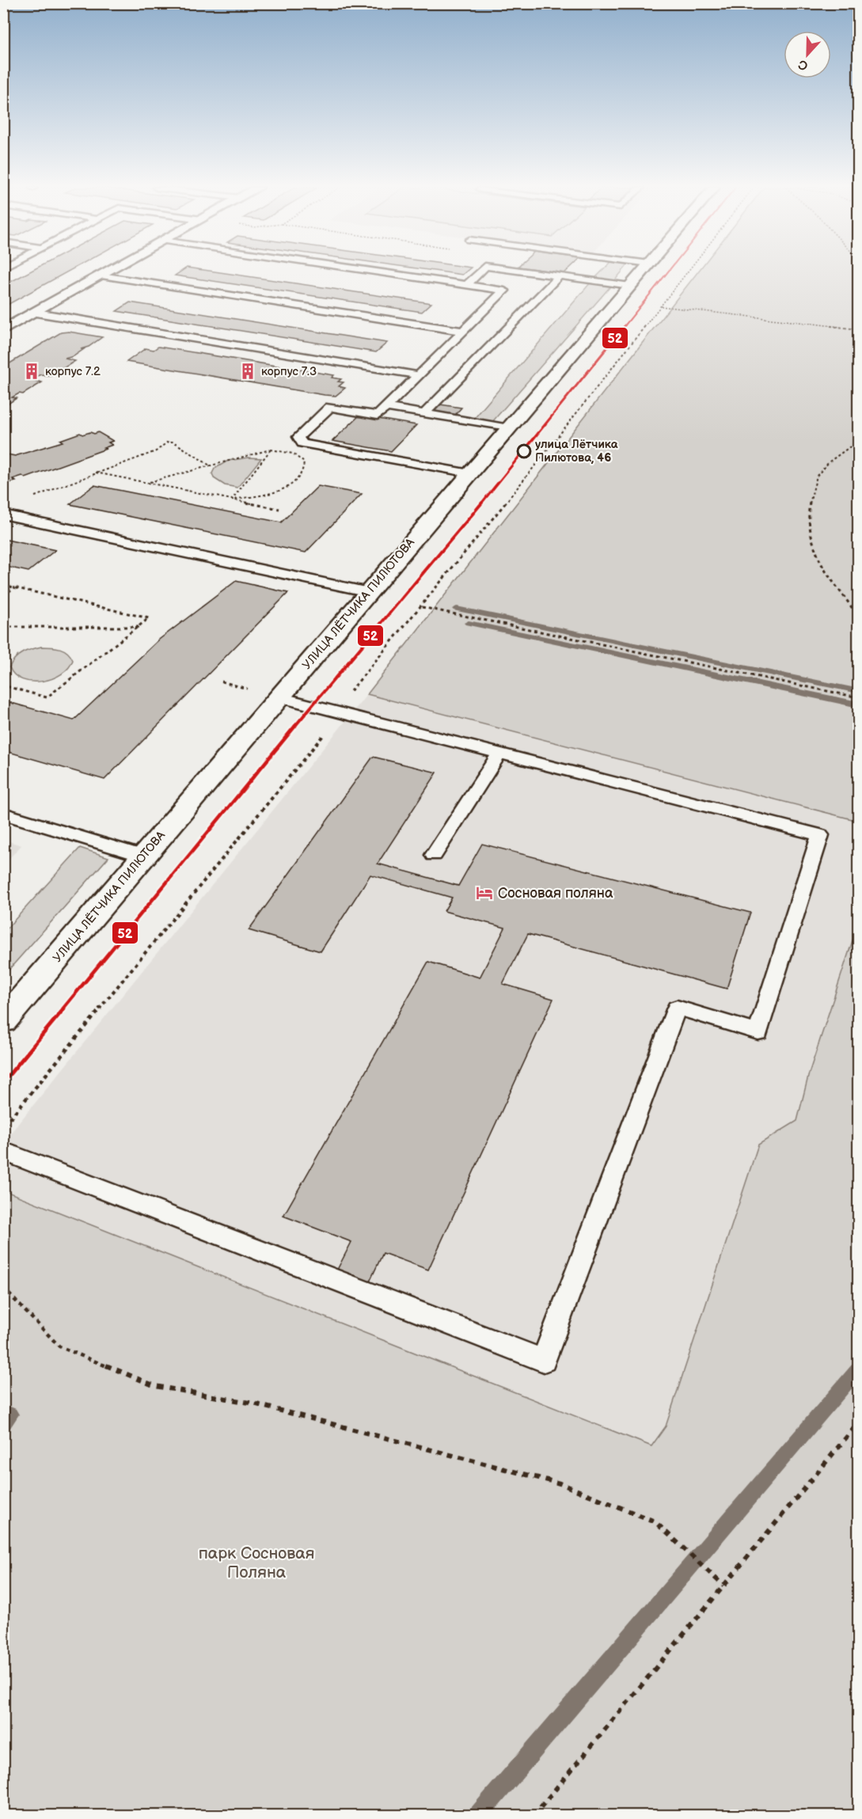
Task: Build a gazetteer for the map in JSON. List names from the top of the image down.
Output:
{
  "streets": {
    "street": ["УЛИЦА ЛЁТЧИКА ПИЛЮТОВА"]
  },
  "parks": ["парк Сосновая Поляна"],
  "places": {
    "building": ["корпус 7.2", "корпус 7.3"],
    "other": ["улица Лётчика Пилютова, 46"],
    "hotel": ["Сосновая поляна"]
  },
  "lines": ["transit line 52"],
  "north": "bottom"
}
